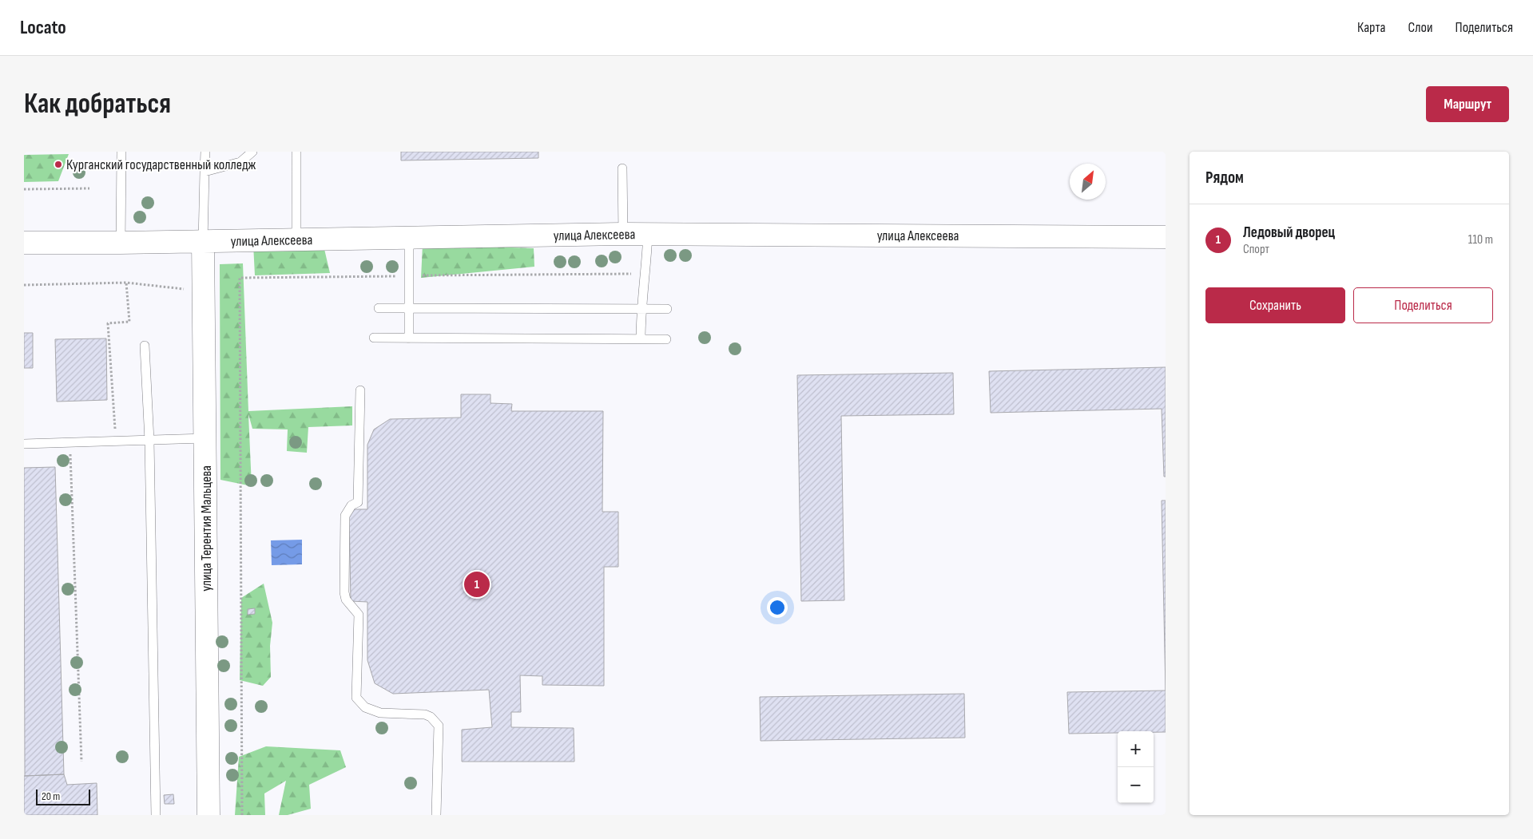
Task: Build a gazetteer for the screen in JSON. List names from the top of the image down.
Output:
{
  "streets": {
    "street": ["улица Алексеева", "улица Терентия Мальцева"]
  },
  "crossings": [
    ["улица Алексеева", "улица Терентия Мальцева"]
  ],
  "places": ["Курганский государственный колледж"],
  "scale_bar": "20 m",
  "north": "top right",
  "page": {
    "header": "Locato",
    "nav": ["Карта", "Слои", "Поделиться"],
    "buttons": [
      "Маршрут",
      ["Сохранить", "Поделиться"]
    ],
    "title": "Как добраться",
    "heading": "Рядом",
    "list": [
      {
        "mark": "1",
        "name": "Ледовый дворец",
        "note": "Спорт",
        "value": "110 m"
      }
    ],
    "pins": "1",
    "map_buttons": ["+", "−"],
    "scale": "20 m"
  }
}
